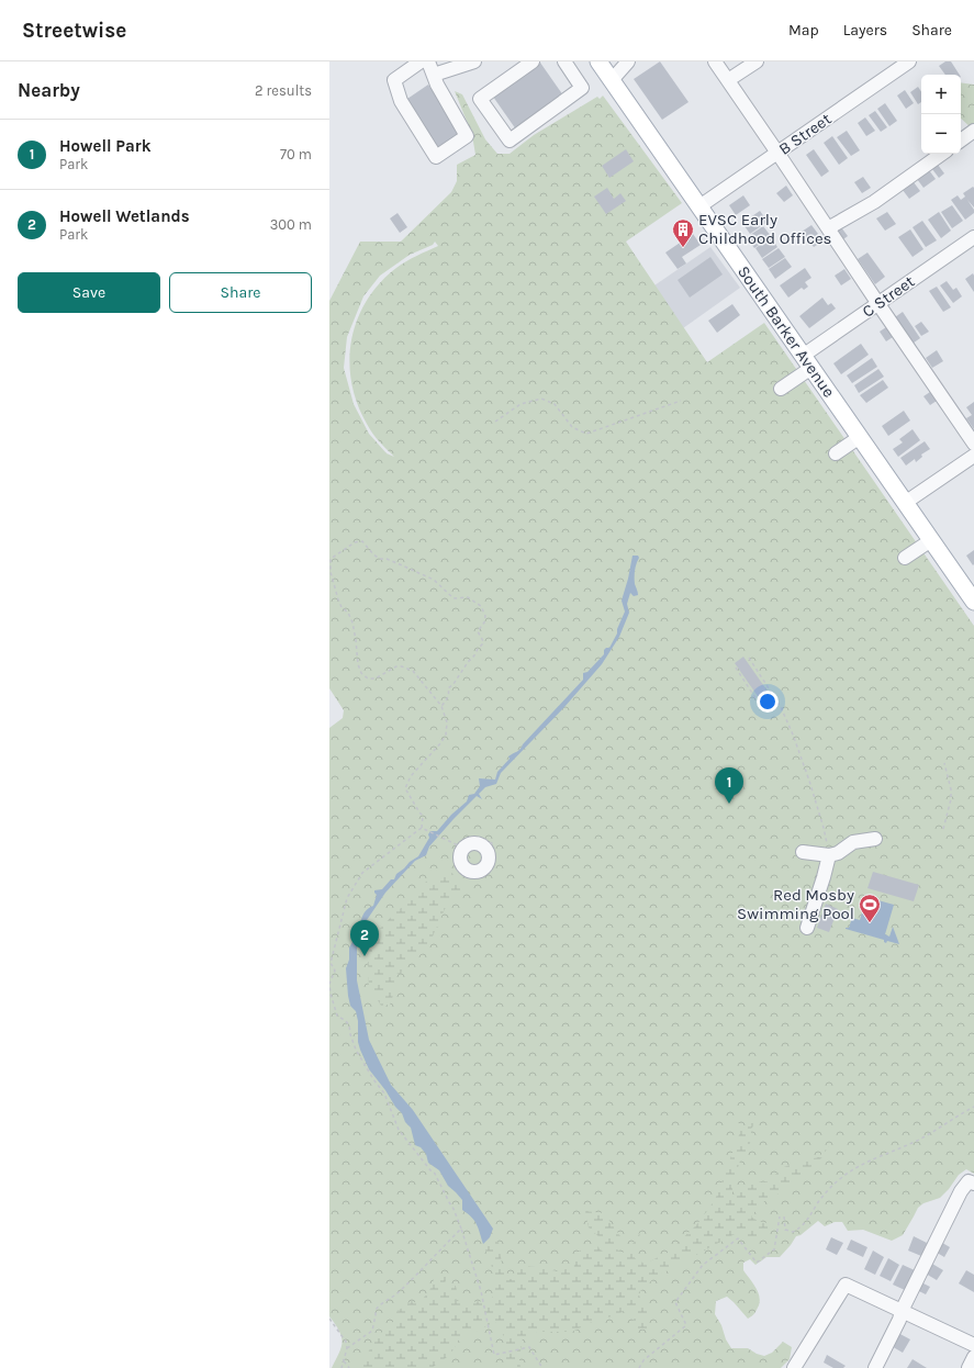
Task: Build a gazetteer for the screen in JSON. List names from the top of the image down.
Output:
{
  "streets": {
    "main road": ["South Barker Avenue"],
    "street": ["B Street", "C Street"]
  },
  "crossings": [
    ["B Street", "South Barker Avenue"],
    ["C Street", "South Barker Avenue"]
  ],
  "places": {
    "building": ["EVSC Early Childhood Offices"],
    "sports": ["Red Mosby Swimming Pool"]
  },
  "page": {
    "header": "Streetwise",
    "nav": ["Map", "Layers", "Share"],
    "heading": ["Nearby", "2 results"],
    "map_buttons": ["+", "−"],
    "list": [
      {
        "mark": "1",
        "name": "Howell Park",
        "note": "Park",
        "value": "70 m"
      },
      {
        "mark": "2",
        "name": "Howell Wetlands",
        "note": "Park",
        "value": "300 m"
      }
    ],
    "buttons": ["Save", "Share"],
    "pins": ["1", "2"]
  }
}
